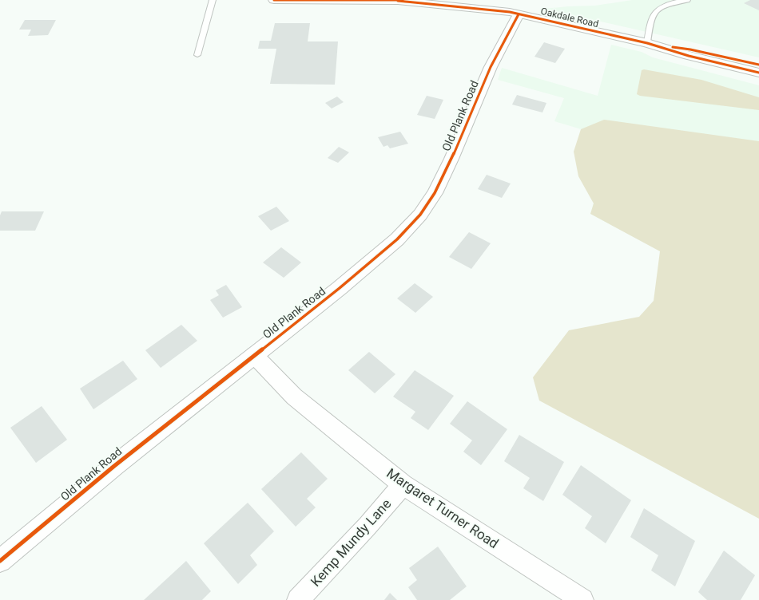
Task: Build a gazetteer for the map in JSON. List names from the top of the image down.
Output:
{
  "streets": {
    "main road": ["Oakdale Road", "Old Plank Road"],
    "street": ["Margaret Turner Road", "Kemp Mundy Lane"]
  },
  "crossings": [
    ["Oakdale Road", "Old Plank Road"],
    ["Old Plank Road", "Margaret Turner Road"],
    ["Margaret Turner Road", "Kemp Mundy Lane"]
  ]
}
